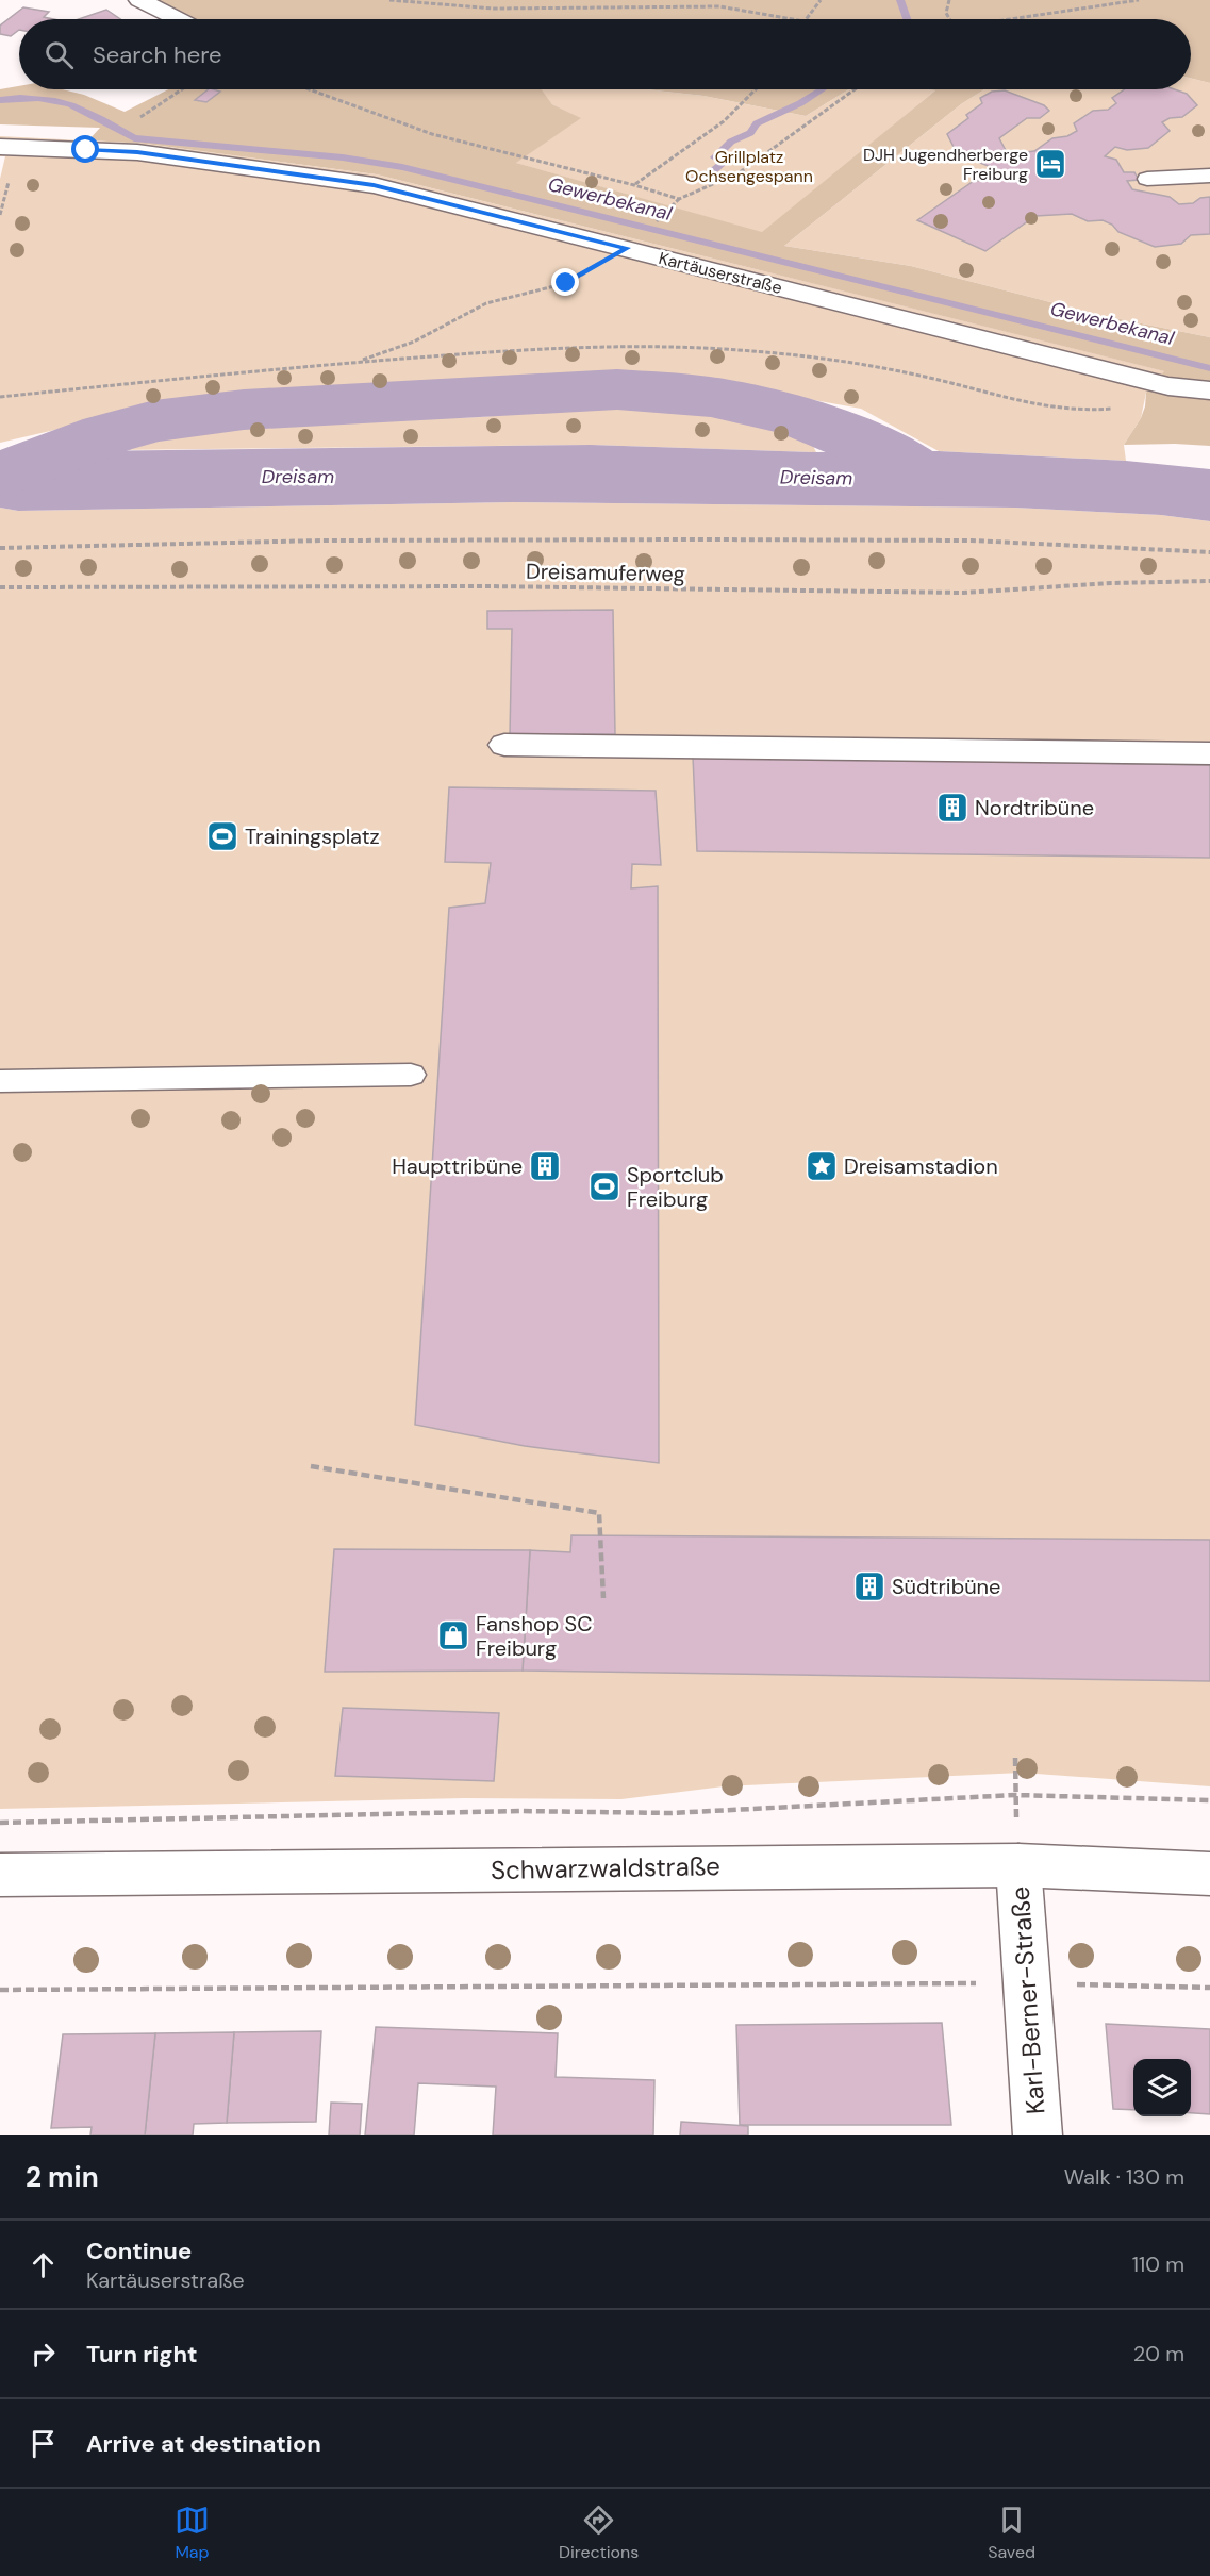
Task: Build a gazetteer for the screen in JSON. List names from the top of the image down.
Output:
{
  "streets": {
    "street": ["Kartäuserstraße", "Schwarzwaldstraße", "Karl-Berner-Straße"],
    "path": ["Dreisamuferweg"]
  },
  "crossings": [
    ["Schwarzwaldstraße", "Karl-Berner-Straße"]
  ],
  "water": ["Gewerbekanal", "Dreisam"],
  "parks": ["Grillplatz Ochsengespann"],
  "places": {
    "hotel": ["DJH Jugendherberge Freiburg"],
    "building": ["Nordtribüne", "Haupttribüne", "Südtribüne"],
    "sports": ["Trainingsplatz", "Sportclub Freiburg"],
    "place": ["Dreisamstadion"],
    "shop": ["Fanshop SC Freiburg"]
  },
  "page": {
    "search": "Search here",
    "heading": ["2 min", "Walk · 130 m"],
    "list": [
      ["Continue", "Kartäuserstraße", "110 m"],
      ["Turn right", "20 m"],
      "Arrive at destination"
    ],
    "nav": ["Map", "Directions", "Saved"]
  }
}
